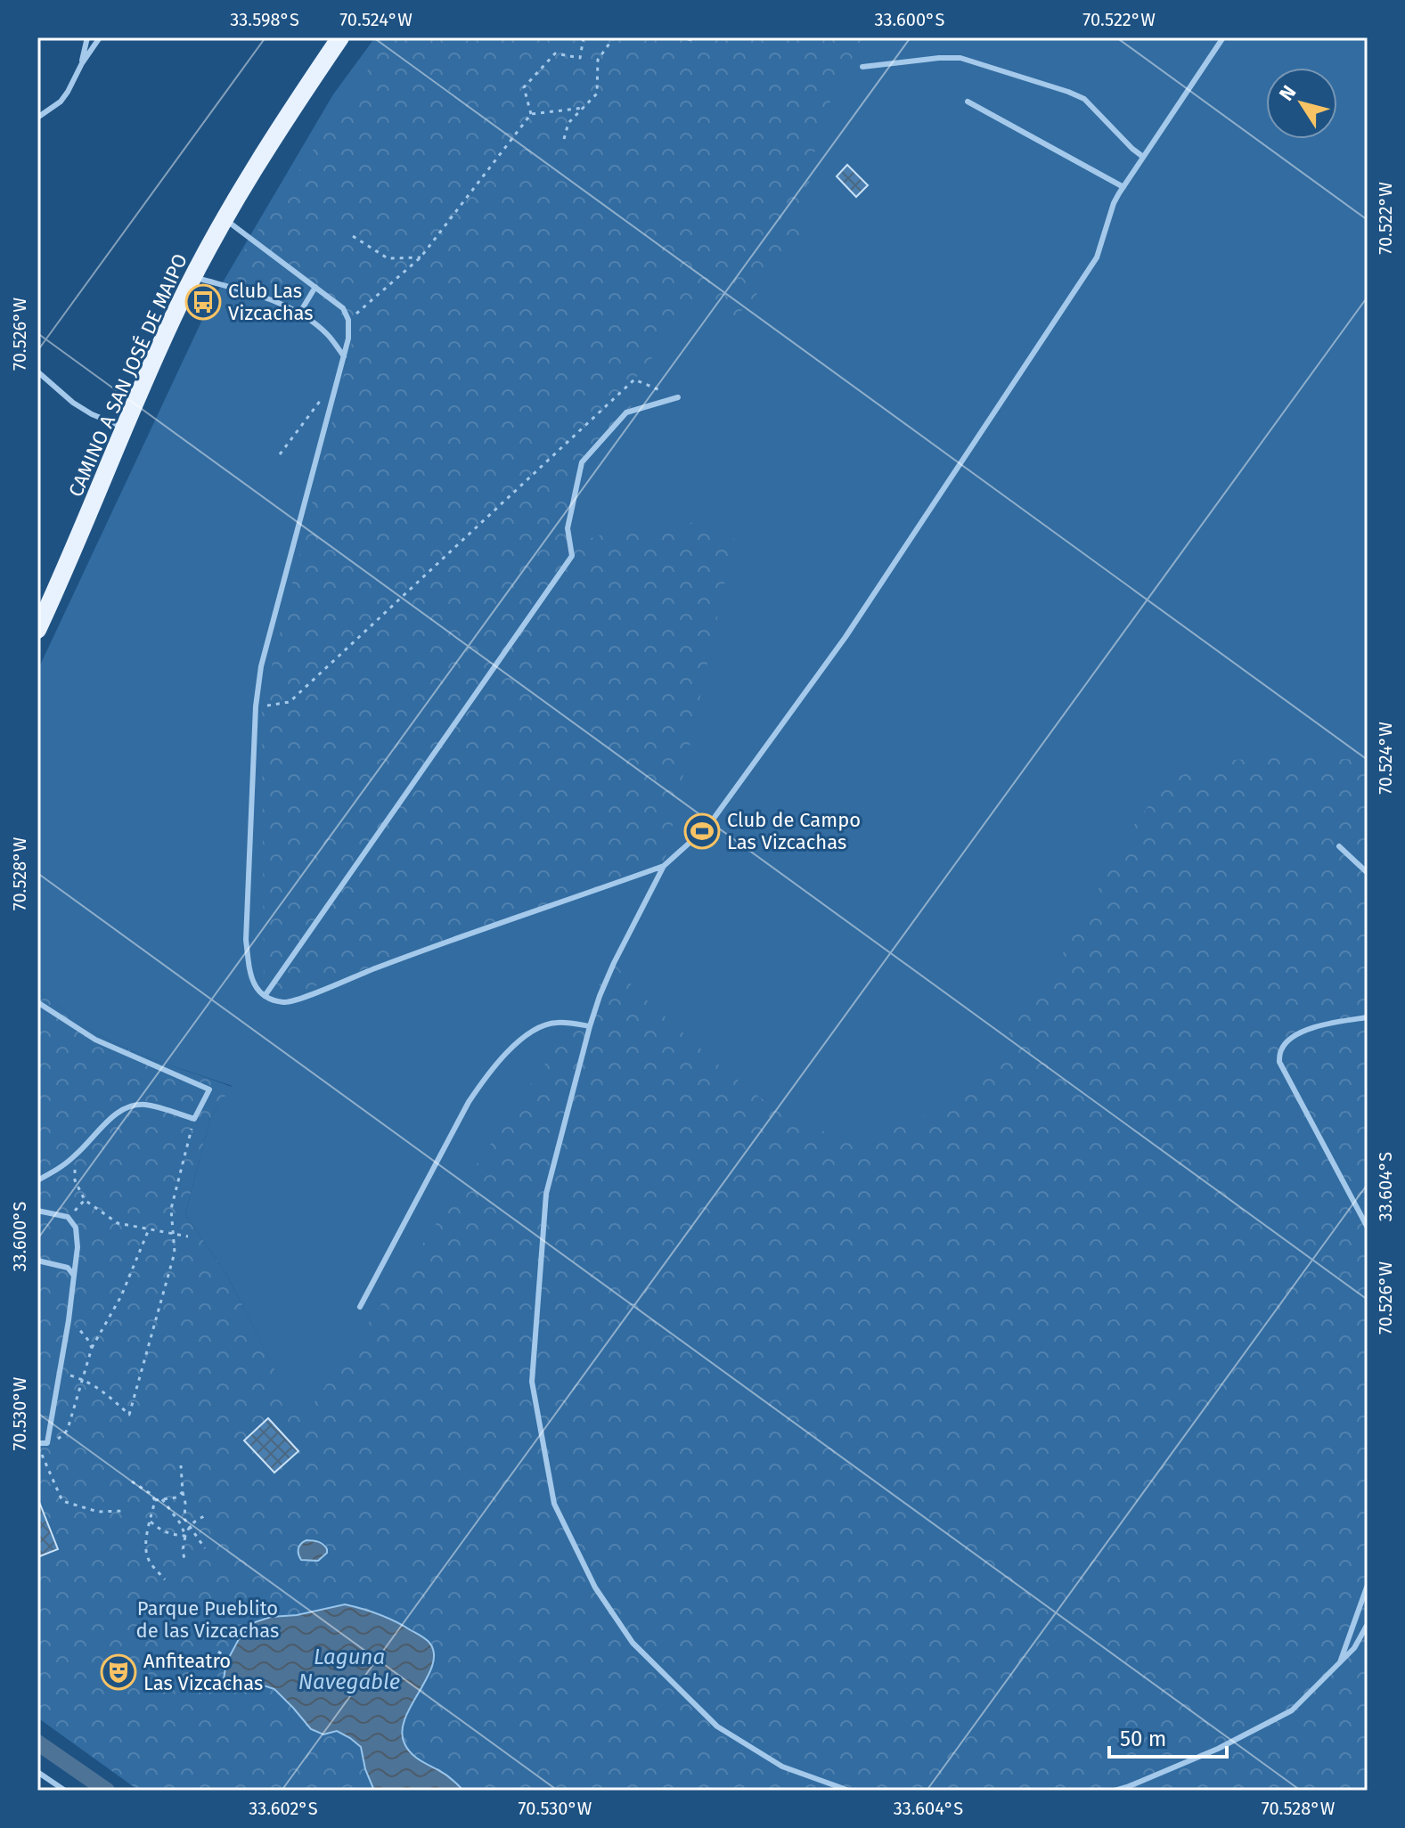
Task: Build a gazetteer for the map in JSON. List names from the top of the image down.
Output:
{
  "streets": {
    "main road": ["CAMINO A SAN JOSÉ DE MAIPO"]
  },
  "water": ["Laguna Navegable"],
  "parks": ["Parque Pueblito de las Vizcachas"],
  "places": {
    "bus stop": ["Club Las Vizcachas"],
    "sports": ["Club de Campo Las Vizcachas"],
    "theatre": ["Anfiteatro Las Vizcachas"]
  },
  "scale_bar": "50 m",
  "north": "top left",
  "coordinates": [
    "33.598°S",
    "70.524°W",
    "33.600°S",
    "70.522°W",
    "70.526°W",
    "70.528°W",
    "33.604°S",
    "70.530°W",
    "33.602°S"
  ]
}
